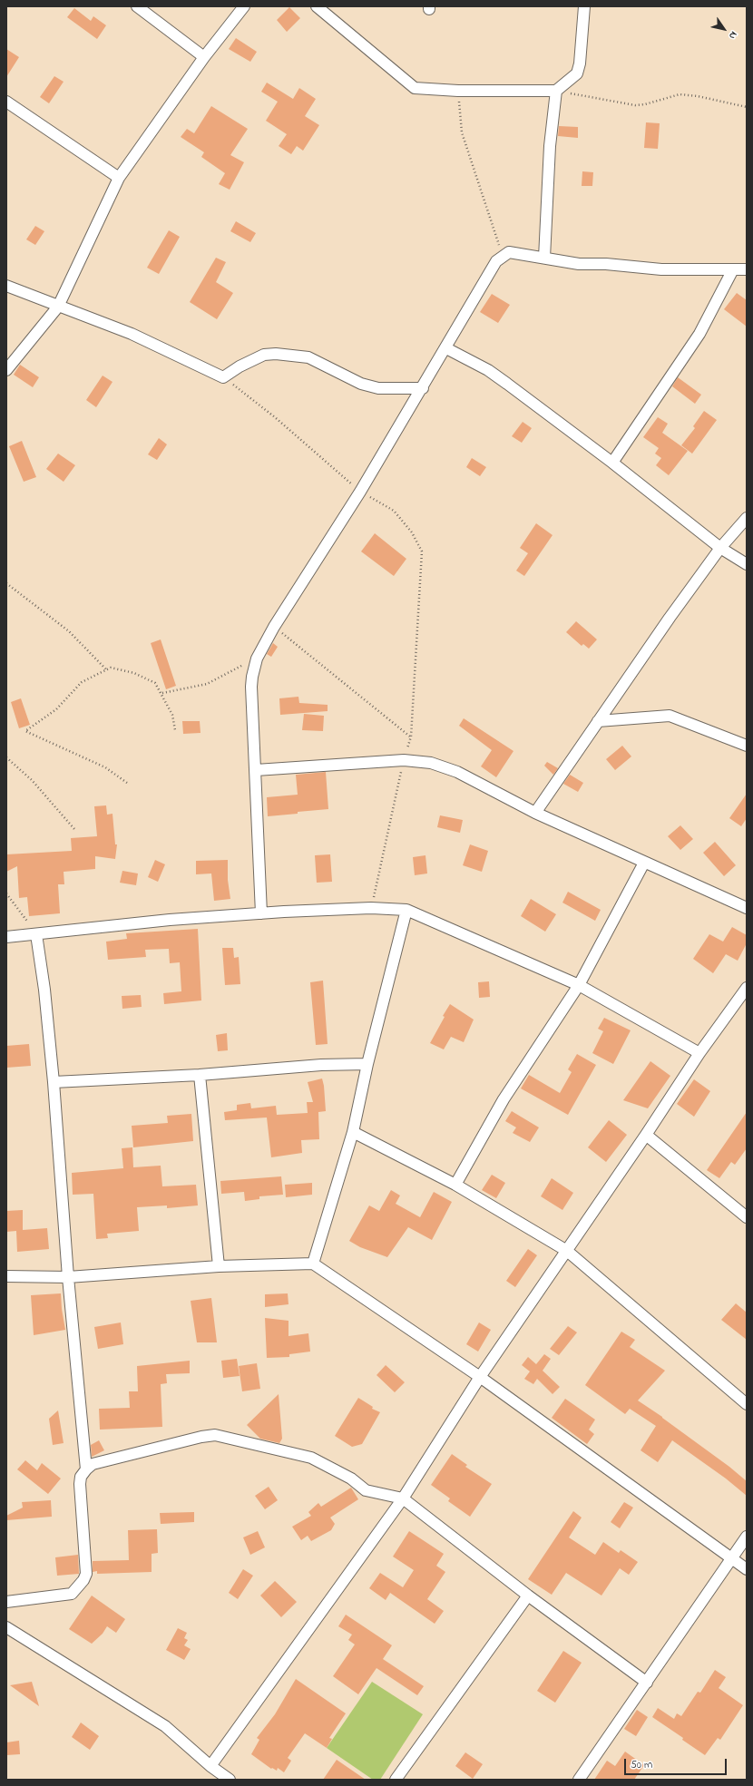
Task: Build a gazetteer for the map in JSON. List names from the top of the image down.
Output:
{
  "scale_bar": "50 m",
  "north": "bottom right"
}
